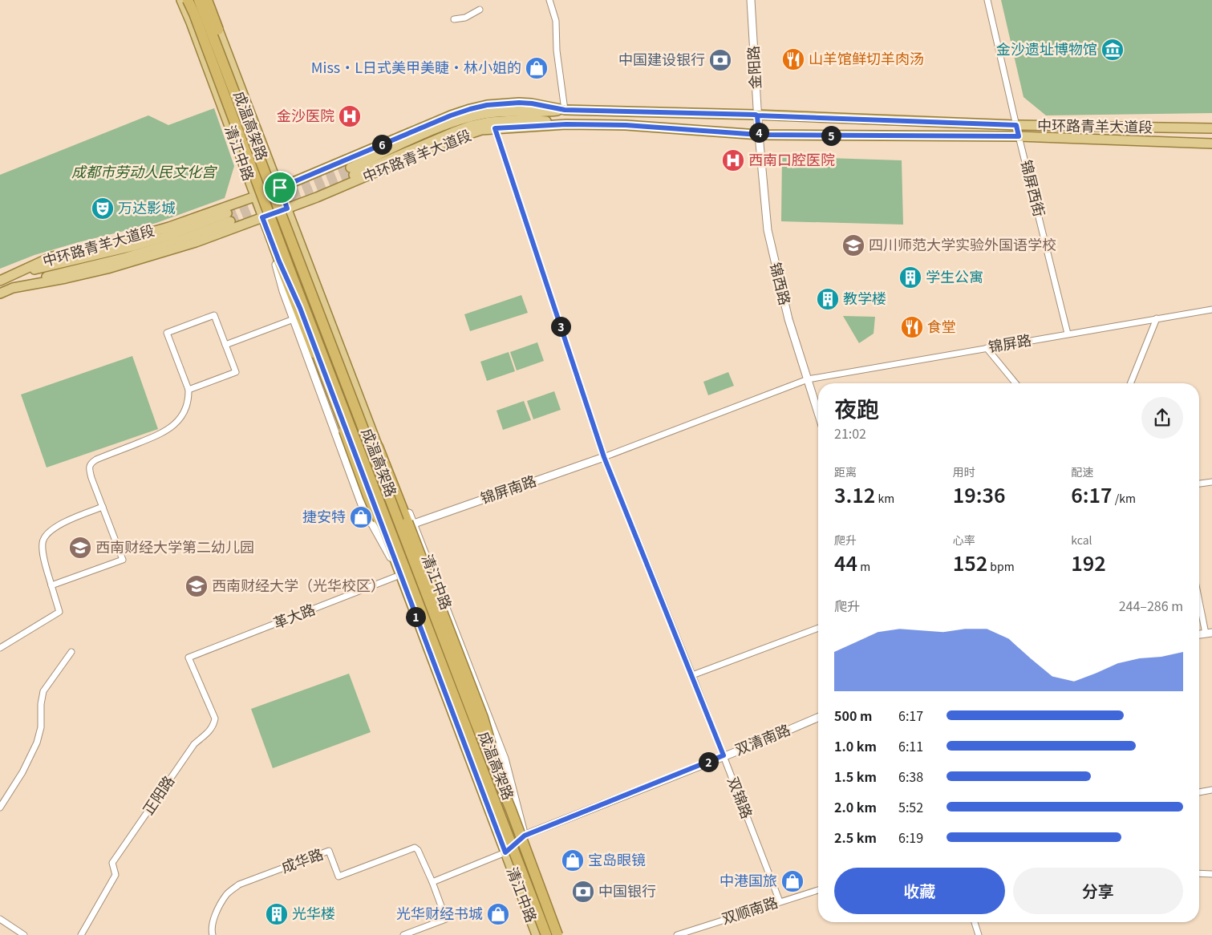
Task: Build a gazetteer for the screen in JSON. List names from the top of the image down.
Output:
{
  "streets": {
    "highway": ["成温高架路"],
    "main road": ["中环路青羊大道段", "清江中路"],
    "street": [
      "金阳路",
      "锦屏西街",
      "锦西路",
      "锦屏路",
      "锦屏南路",
      "革大路",
      "双清南路",
      "正阳路",
      "双锦路",
      "成华路",
      "双顺南路"
    ]
  },
  "crossings": [
    ["金阳路", "中环路青羊大道段"],
    ["金阳路", "锦西路"],
    ["成温高架路", "清江中路"],
    ["成温高架路", "革大路"],
    ["中环路青羊大道段", "清江中路"],
    ["中环路青羊大道段", "锦屏西街"],
    ["中环路青羊大道段", "锦西路"],
    ["中环路青羊大道段", "双锦路"],
    ["清江中路", "锦屏南路"],
    ["清江中路", "革大路"],
    ["清江中路", "双清南路"],
    ["锦屏西街", "锦屏路"],
    ["锦西路", "锦屏路"],
    ["锦屏路", "锦屏南路"],
    ["锦屏路", "双锦路"],
    ["锦屏南路", "双锦路"],
    ["革大路", "正阳路"],
    ["双清南路", "双锦路"],
    ["双锦路", "双顺南路"]
  ],
  "parks": ["成都市劳动人民文化宫"],
  "places": {
    "museum": ["金沙遗址博物馆"],
    "restaurant": ["山羊馆鲜切羊肉汤", "食堂"],
    "bank": ["中国建设银行", "中国银行"],
    "shop": [
      "Miss·L日式美甲美睫·林小姐的",
      "捷安特",
      "宝岛眼镜",
      "中港国旅",
      "光华财经书城"
    ],
    "hospital": ["金沙医院", "西南口腔医院"],
    "theatre": ["万达影城"],
    "school or university": ["四川师范大学实验外国语学校", "西南财经大学第二幼儿园", "西南财经大学（光华校区）"],
    "building": ["学生公寓", "教学楼", "光华楼"]
  },
  "page": {
    "pins": [
      "4",
      "5",
      "6",
      "3",
      "1",
      "2"
    ],
    "heading": ["夜跑", "21:02"],
    "stats": [
      ["距离", "3.12 km"],
      ["用时", "19:36"],
      ["配速", "6:17 /km"],
      ["爬升", "44 m"],
      ["心率", "152 bpm"],
      ["kcal", "192"]
    ],
    "chart": ["爬升", "244–286 m"],
    "list": [
      {
        "name": "500 m",
        "note": "6:17"
      },
      {
        "name": "1.0 km",
        "note": "6:11"
      },
      {
        "name": "1.5 km",
        "note": "6:38"
      },
      {
        "name": "2.0 km",
        "note": "5:52"
      },
      {
        "name": "2.5 km",
        "note": "6:19"
      }
    ],
    "buttons": ["收藏", "分享"]
  }
}
